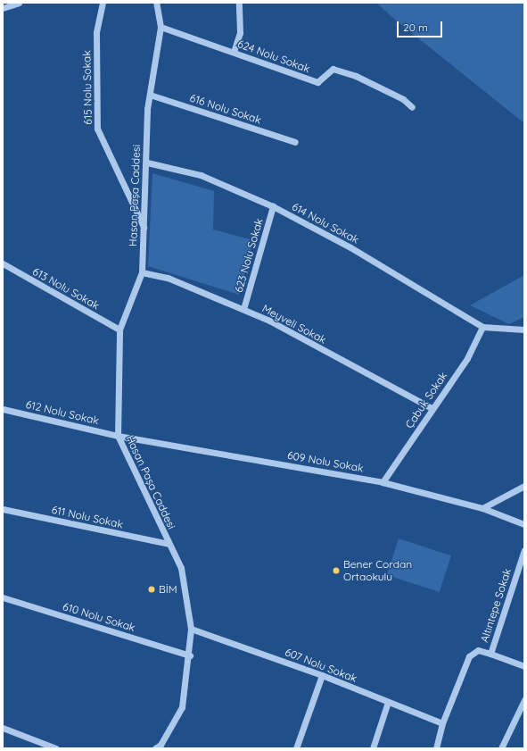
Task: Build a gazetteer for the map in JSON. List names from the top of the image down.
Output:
{
  "streets": {
    "street": [
      "624 Nolu Sokak",
      "615 Nolu Sokak",
      "616 Nolu Sokak",
      "Hasan Paşa Caddesi",
      "614 Nolu Sokak",
      "623 Nolu Sokak",
      "613 Nolu Sokak",
      "Meyveli Sokak",
      "Çabuk Sokak",
      "612 Nolu Sokak",
      "609 Nolu Sokak",
      "611 Nolu Sokak",
      "Altıntepe Sokak",
      "610 Nolu Sokak",
      "607 Nolu Sokak"
    ]
  },
  "crossings": [
    ["624 Nolu Sokak", "Hasan Paşa Caddesi"],
    ["615 Nolu Sokak", "Hasan Paşa Caddesi"],
    ["616 Nolu Sokak", "Hasan Paşa Caddesi"],
    ["Hasan Paşa Caddesi", "614 Nolu Sokak"],
    ["Hasan Paşa Caddesi", "613 Nolu Sokak"],
    ["Hasan Paşa Caddesi", "Meyveli Sokak"],
    ["Hasan Paşa Caddesi", "612 Nolu Sokak"],
    ["Hasan Paşa Caddesi", "609 Nolu Sokak"],
    ["Hasan Paşa Caddesi", "611 Nolu Sokak"],
    ["Hasan Paşa Caddesi", "610 Nolu Sokak"],
    ["Hasan Paşa Caddesi", "607 Nolu Sokak"],
    ["614 Nolu Sokak", "623 Nolu Sokak"],
    ["614 Nolu Sokak", "Çabuk Sokak"],
    ["623 Nolu Sokak", "Meyveli Sokak"],
    ["Meyveli Sokak", "Çabuk Sokak"],
    ["Çabuk Sokak", "609 Nolu Sokak"],
    ["612 Nolu Sokak", "609 Nolu Sokak"],
    ["Altıntepe Sokak", "607 Nolu Sokak"]
  ],
  "places": ["Bener Cordan Ortaokulu", "BİM"],
  "scale_bar": "20 m"
}
